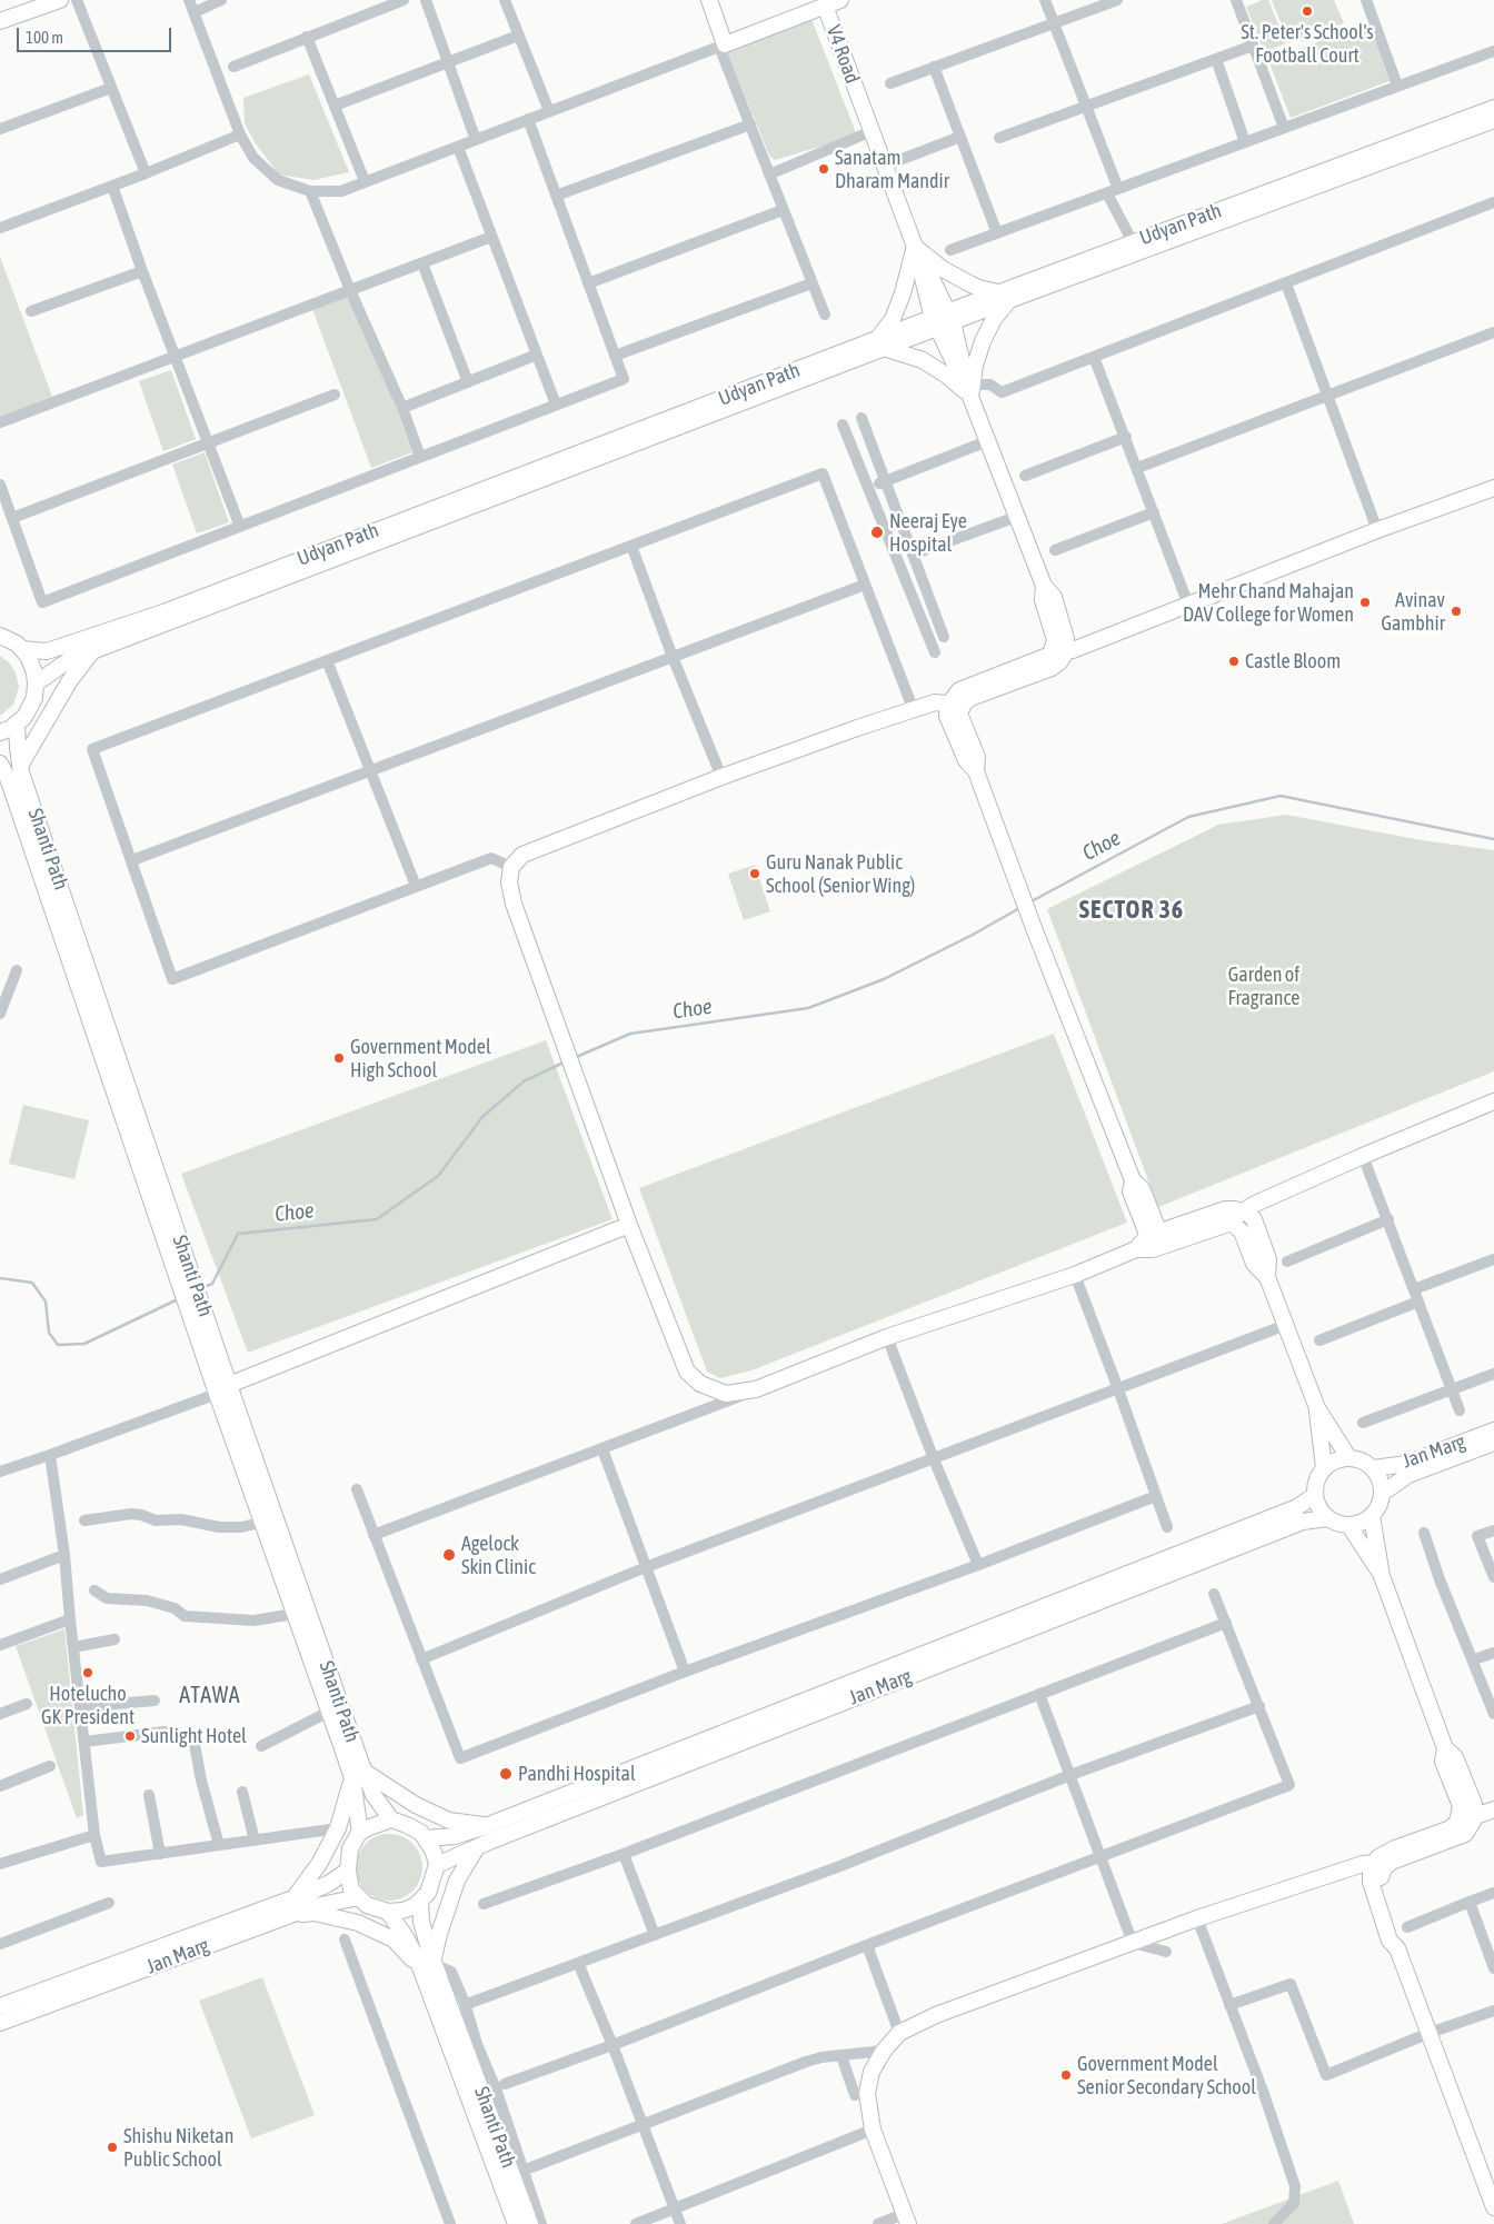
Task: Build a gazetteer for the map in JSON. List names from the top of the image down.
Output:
{
  "streets": {
    "main road": [
      "V4 Road",
      "Udyan Path",
      "Shanti Path",
      "Jan Marg"
    ]
  },
  "crossings": [
    ["Shanti Path", "Jan Marg"]
  ],
  "districts": ["SECTOR 36", "ATAWA"],
  "water": ["Choe"],
  "parks": ["Garden of Fragrance"],
  "places": [
    "St. Peter's School's Football Court",
    "Sanatam Dharam Mandir",
    "Neeraj Eye Hospital",
    "Mehr Chand Mahajan DAV College for Women",
    "Avinav Gambhir",
    "Castle Bloom",
    "Guru Nanak Public School (Senior Wing)",
    "Government Model High School",
    "Agelock Skin Clinic",
    "Hotelucho GK President",
    "Sunlight Hotel",
    "Pandhi Hospital",
    "Government Model Senior Secondary School",
    "Shishu Niketan Public School"
  ],
  "scale_bar": "100 m"
}
